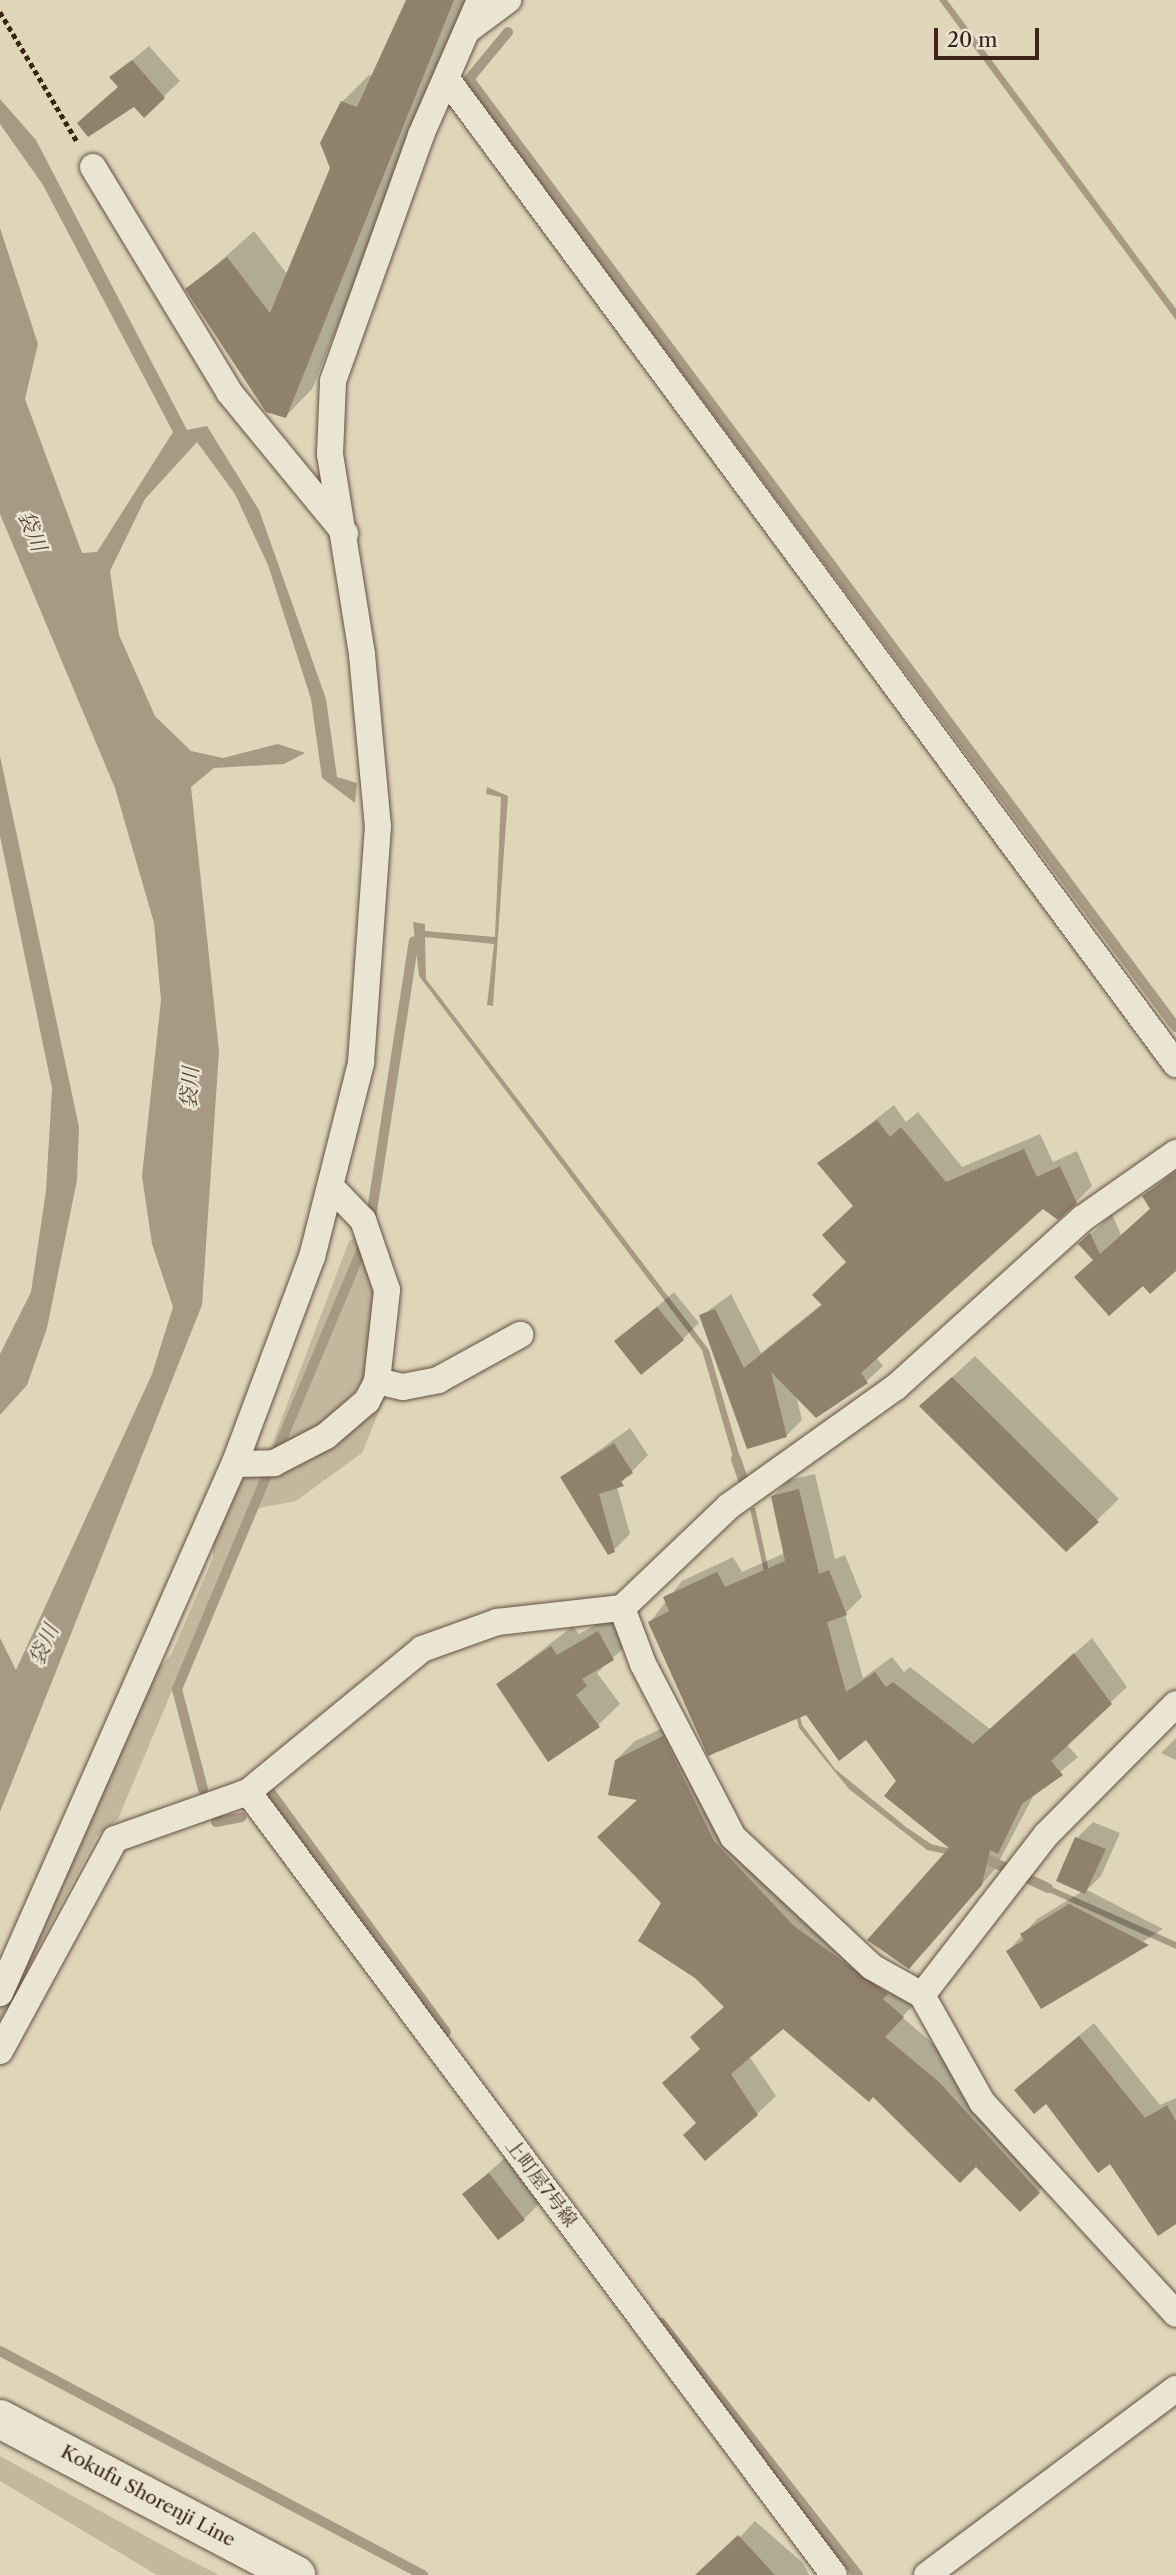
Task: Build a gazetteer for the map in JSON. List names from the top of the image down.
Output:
{
  "streets": {
    "main road": ["Kokufu Shorenji Line"],
    "street": ["上町屋7号線"]
  },
  "water": ["袋川"],
  "scale_bar": "20 m"
}
